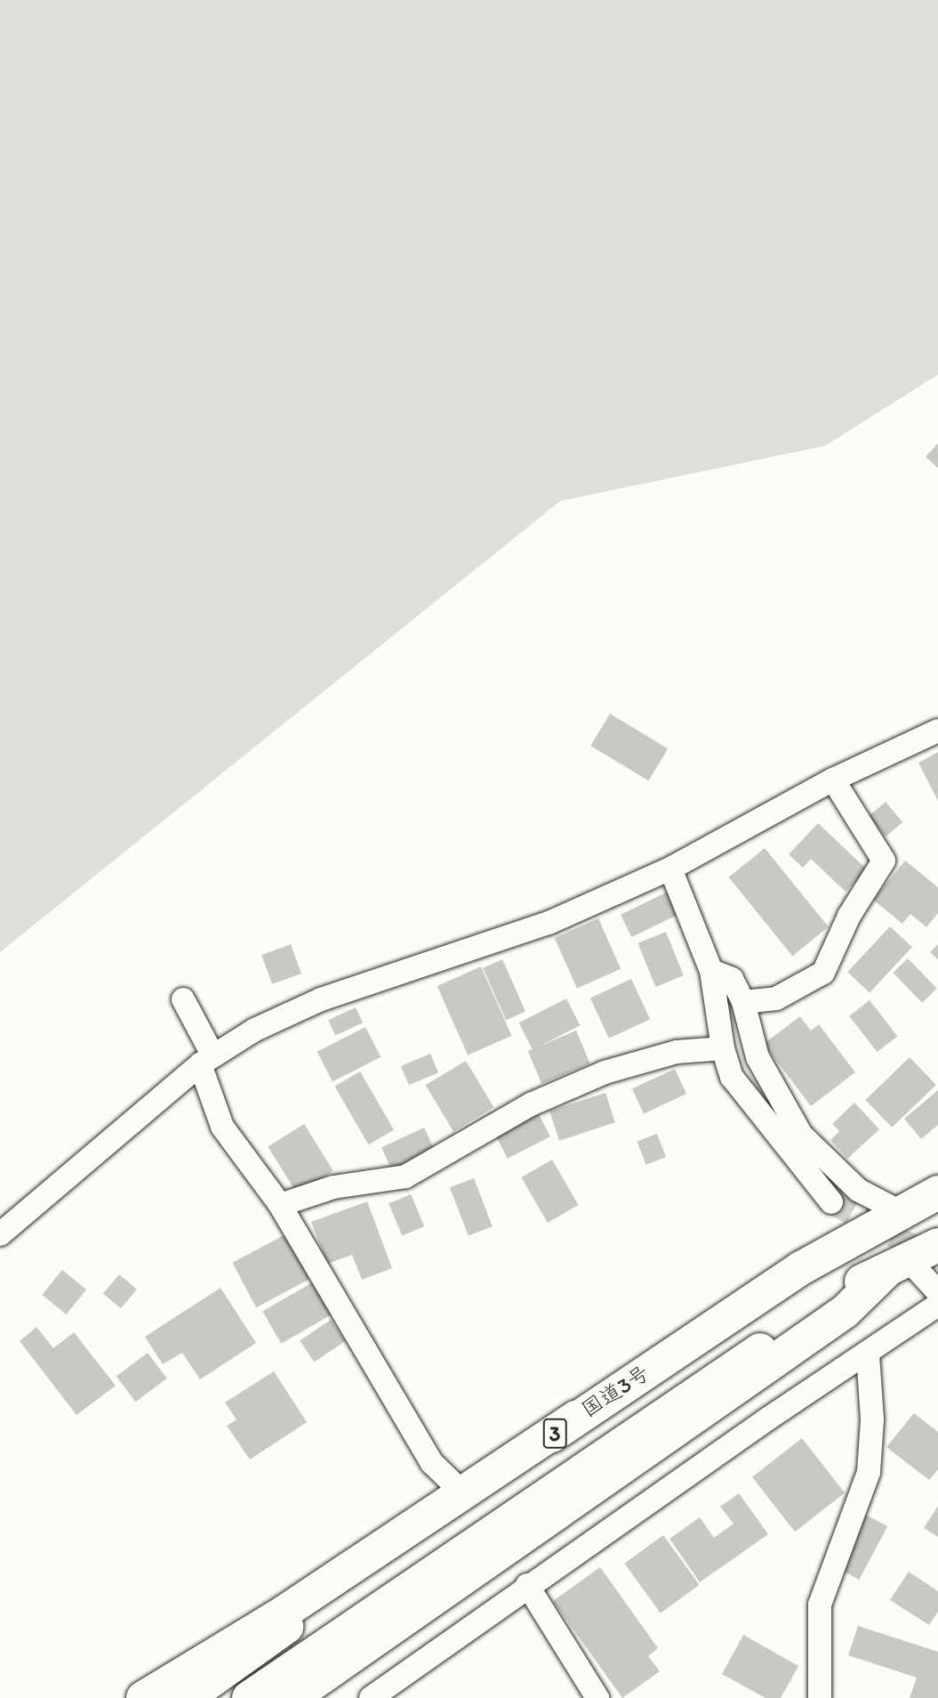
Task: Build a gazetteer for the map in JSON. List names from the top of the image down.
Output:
{
  "streets": {
    "highway": ["国道3号", "3"]
  }
}
